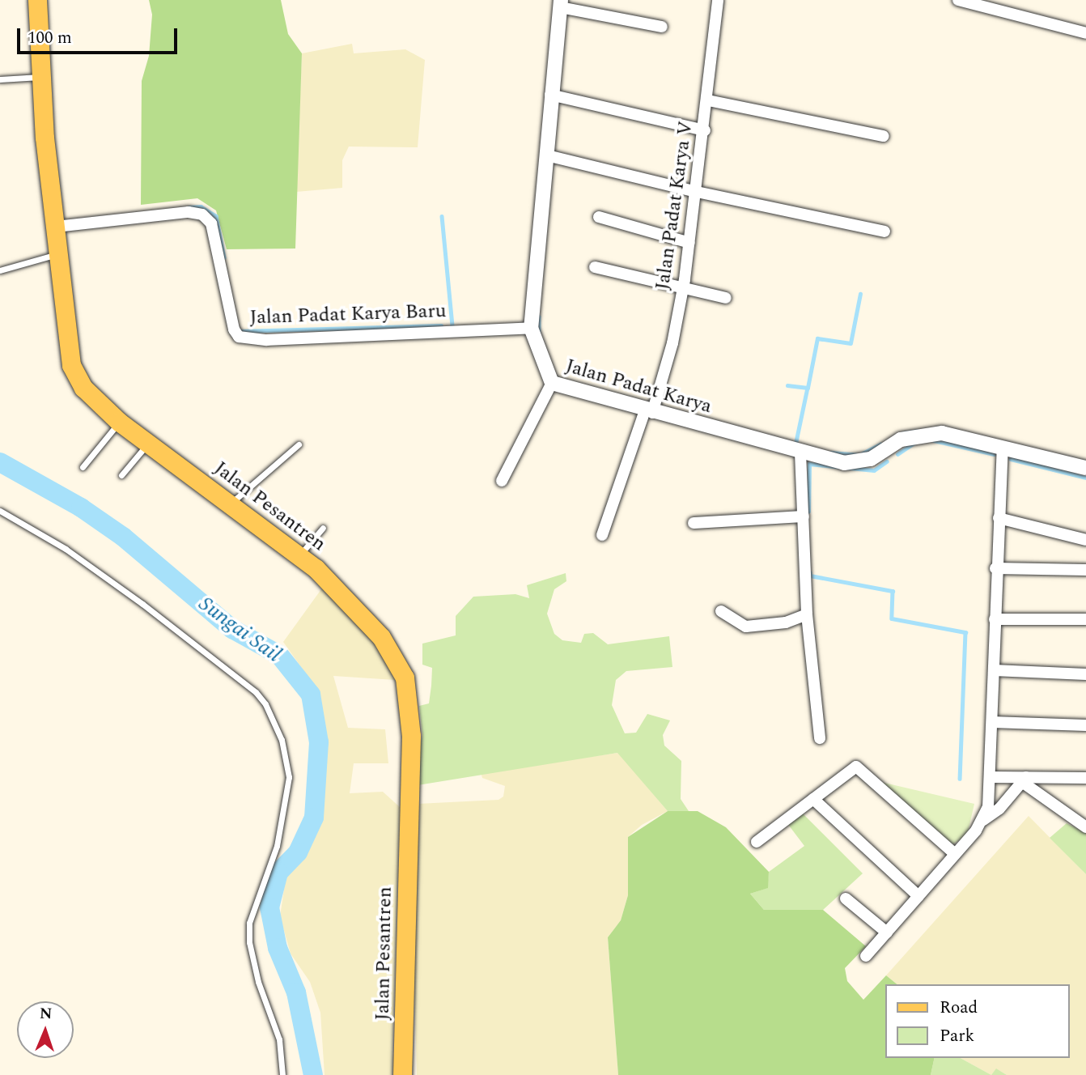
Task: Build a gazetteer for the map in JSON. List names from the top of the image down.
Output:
{
  "streets": {
    "main road": ["Jalan Pesantren"],
    "street": ["Jalan Padat Karya V", "Jalan Padat Karya Baru", "Jalan Padat Karya"]
  },
  "crossings": [
    ["Jalan Padat Karya V", "Jalan Padat Karya"],
    ["Jalan Padat Karya Baru", "Jalan Padat Karya"],
    ["Jalan Padat Karya Baru", "Jalan Pesantren"]
  ],
  "water": ["Sungai Sail"],
  "legend": ["Road", "Park"],
  "scale_bar": "100 m",
  "north": "top"
}
